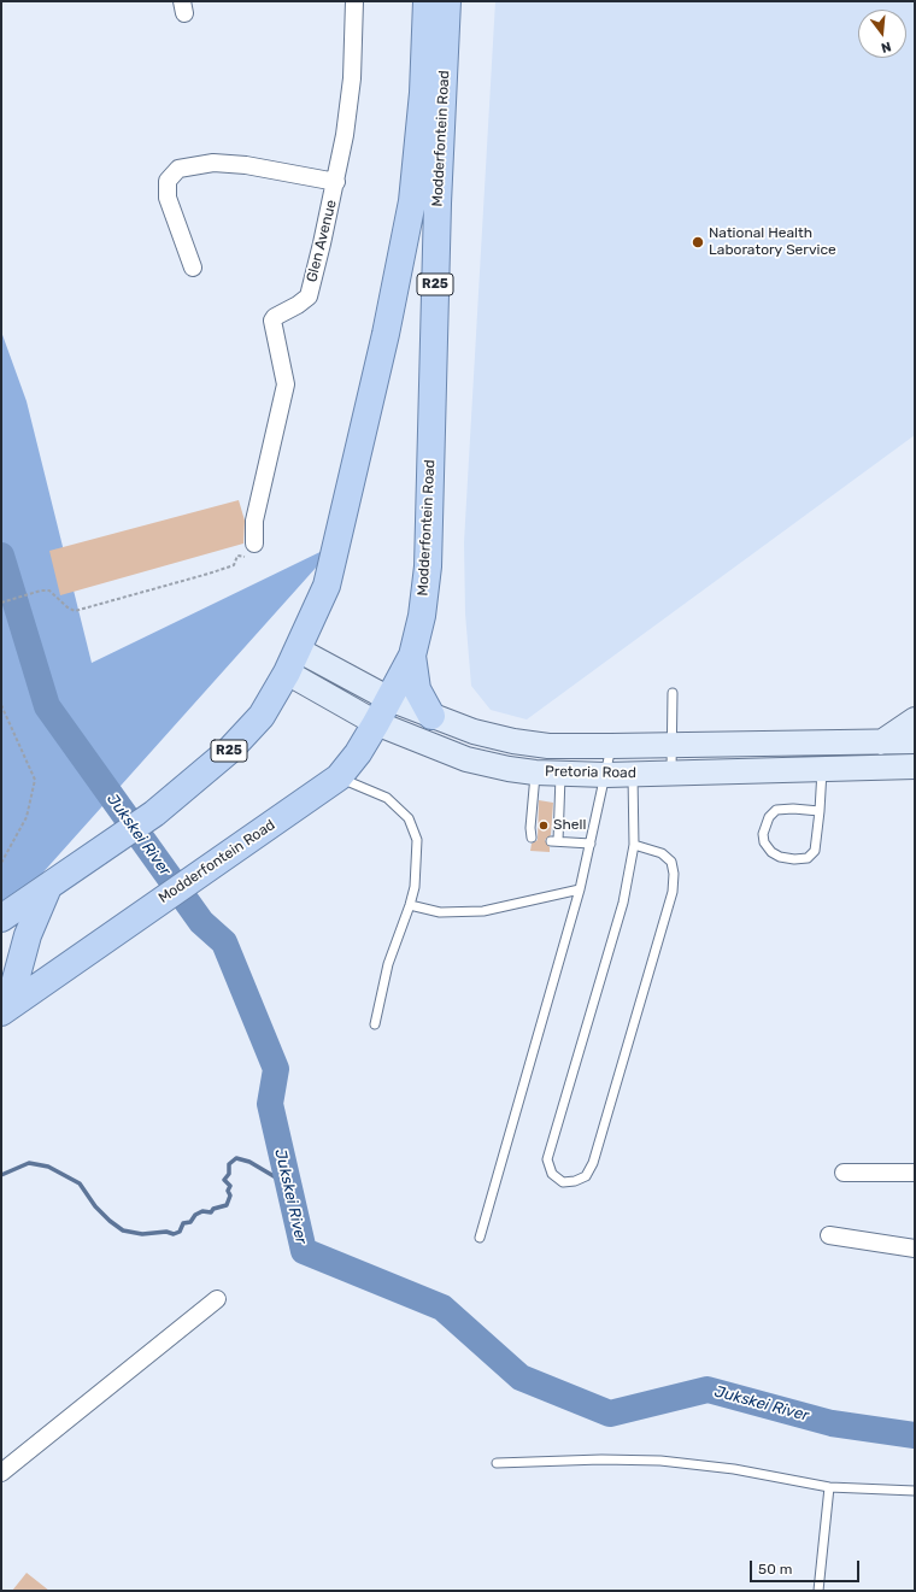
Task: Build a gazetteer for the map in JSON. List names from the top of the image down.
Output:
{
  "streets": {
    "main road": ["Modderfontein Road", "R25", "Pretoria Road"],
    "street": ["Glen Avenue"]
  },
  "crossings": [
    ["Modderfontein Road", "Pretoria Road"]
  ],
  "water": ["Jukskei River"],
  "places": ["National Health Laboratory Service", "Shell"],
  "scale_bar": "50 m",
  "north": "bottom"
}
